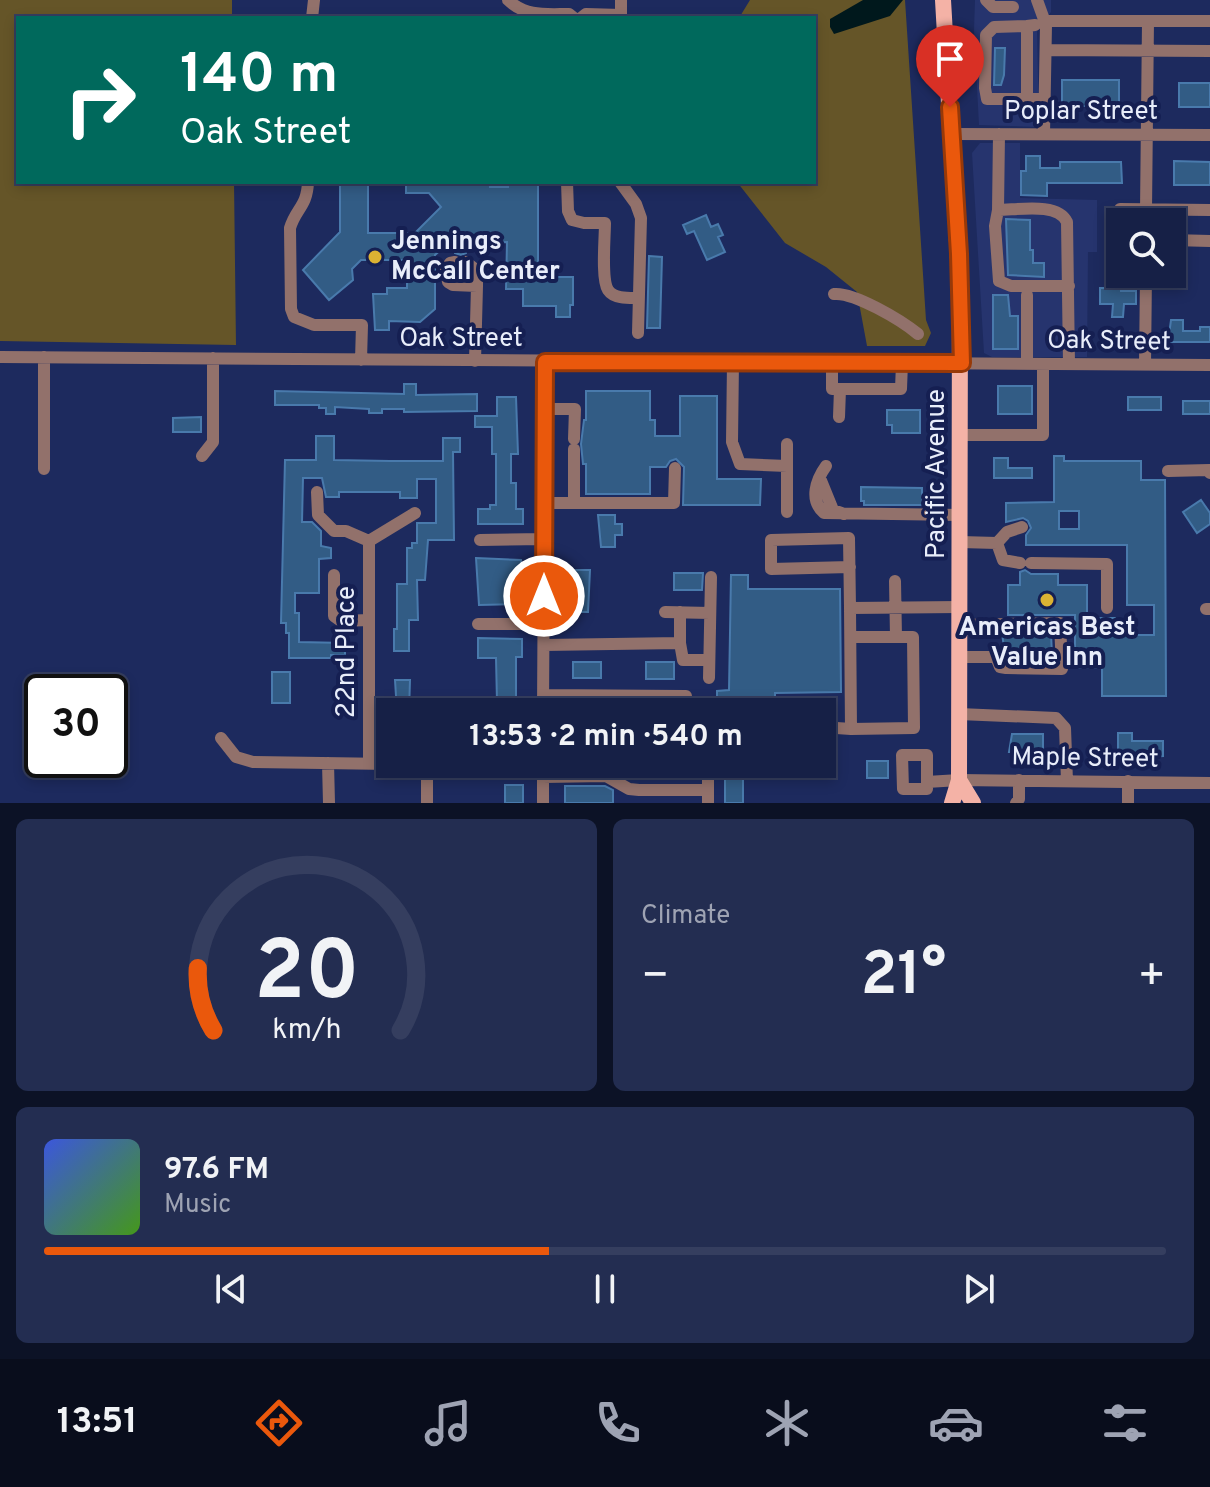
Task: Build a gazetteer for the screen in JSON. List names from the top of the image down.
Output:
{
  "streets": {
    "main road": ["Pacific Avenue"],
    "street": [
      "Poplar Street",
      "Oak Street",
      "22nd Place",
      "Maple Street"
    ]
  },
  "crossings": [
    ["Poplar Street", "Pacific Avenue"],
    ["Oak Street", "Pacific Avenue"],
    ["Pacific Avenue", "Maple Street"]
  ],
  "places": ["Jennings McCall Center", "Americas Best Value Inn"],
  "page": {
    "turn": ["140 m", "Oak Street"],
    "limit": "30",
    "trip": "13:53 · 2 min · 540 m",
    "tile": "Climate",
    "heat": ["−", "21°", "+"],
    "song": ["97.6 FM", "Music"],
    "tabs": "13:51",
    "gauge": ["20", "km/h"]
  }
}
